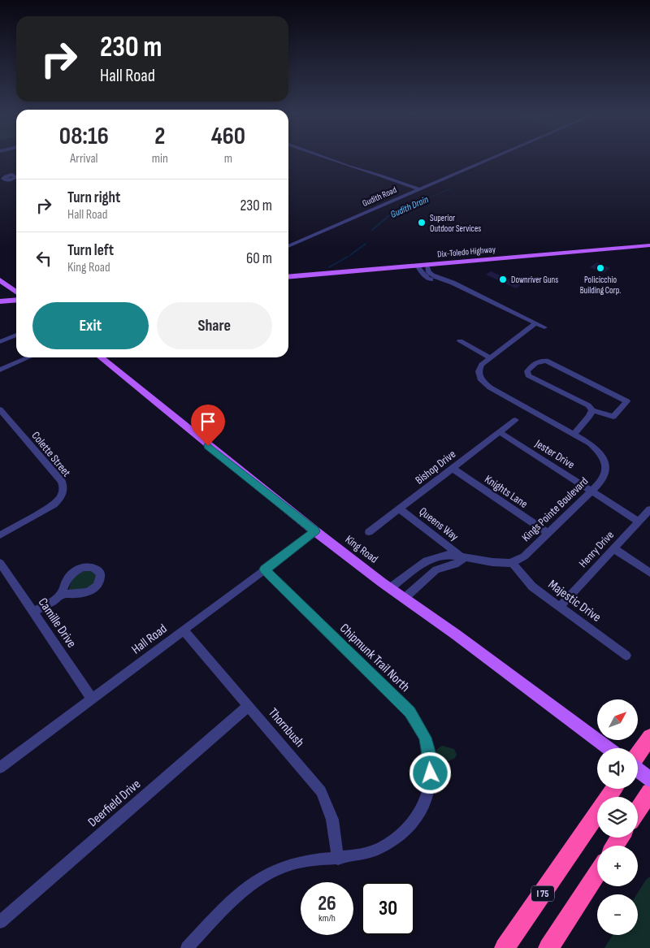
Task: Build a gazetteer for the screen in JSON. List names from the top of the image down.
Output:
{
  "streets": {
    "highway": ["I 75"],
    "main road": ["Dix-Toledo Highway", "King Road"],
    "street": [
      "Gudith Road",
      "Colette Street",
      "Jester Drive",
      "Bishop Drive",
      "Knights Lane",
      "Kings Pointe Boulevard",
      "Queens Way",
      "Henry Drive",
      "Majestic Drive",
      "Camille Drive",
      "Hall Road",
      "Chipmunk Trail North",
      "Thornbush",
      "Deerfield Drive"
    ]
  },
  "crossings": [
    ["Jester Drive", "Bishop Drive"],
    ["Jester Drive", "Kings Pointe Boulevard"],
    ["Jester Drive", "Henry Drive"],
    ["Bishop Drive", "Knights Lane"],
    ["Bishop Drive", "Queens Way"],
    ["Knights Lane", "Kings Pointe Boulevard"],
    ["Kings Pointe Boulevard", "Majestic Drive"],
    ["King Road", "Hall Road"],
    ["Henry Drive", "Majestic Drive"],
    ["Camille Drive", "Hall Road"],
    ["Hall Road", "Chipmunk Trail North"],
    ["Hall Road", "Thornbush"],
    ["Chipmunk Trail North", "Thornbush"],
    ["Thornbush", "Deerfield Drive"]
  ],
  "water": ["Gudith Drain"],
  "places": ["Superior Outdoor Services", "Policicchio Building Corp.", "Downriver Guns"],
  "north": "top right",
  "page": {
    "turn": ["230 m", "Hall Road"],
    "eta": [
      "08:16",
      "Arrival",
      "2",
      "min",
      "460",
      "m"
    ],
    "list": [
      {
        "name": "Turn right",
        "note": "Hall Road",
        "value": "230 m"
      },
      {
        "name": "Turn left",
        "note": "King Road",
        "value": "60 m"
      }
    ],
    "buttons": ["Exit", "Share"],
    "map_buttons": ["+", "−"],
    "speed": "26 km/h",
    "limit": "30"
  }
}
